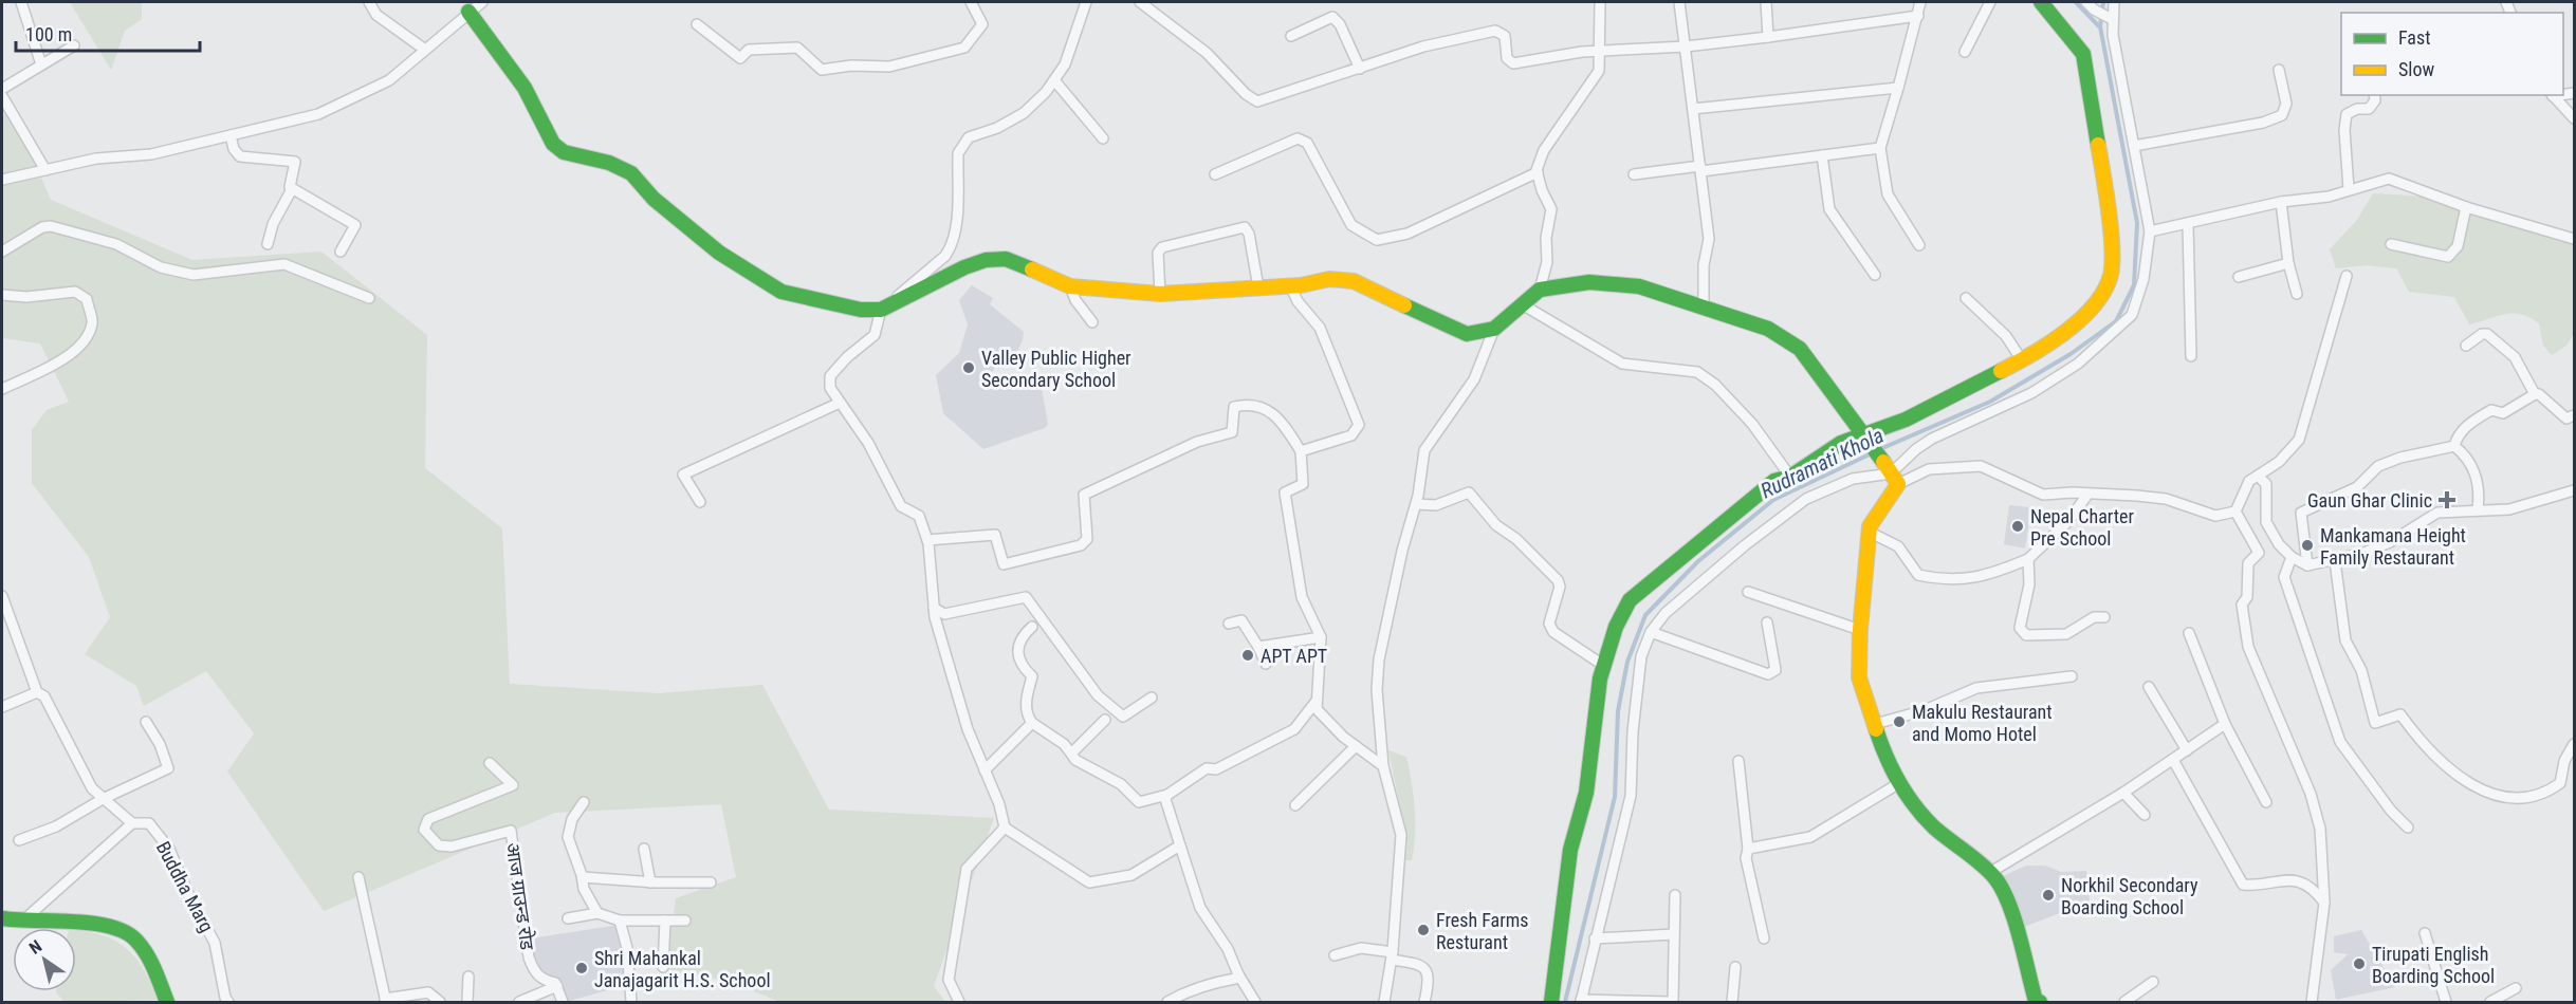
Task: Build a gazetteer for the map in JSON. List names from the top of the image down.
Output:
{
  "streets": {
    "street": ["Buddha Marg", "आज ग्राउन्ड रोड"]
  },
  "water": ["Rudramati Khola"],
  "places": {
    "other": [
      "Valley Public Higher Secondary School",
      "Nepal Charter Pre School",
      "Mankamana Height Family Restaurant",
      "APT APT",
      "Makulu Restaurant and Momo Hotel",
      "Norkhil Secondary Boarding School",
      "Fresh Farms Resturant",
      "Tirupati English Boarding School",
      "Shri Mahankal Janajagarit H.S. School"
    ],
    "health": ["Gaun Ghar Clinic"]
  },
  "legend": ["Fast", "Slow"],
  "scale_bar": "100 m",
  "north": "top left"
}
